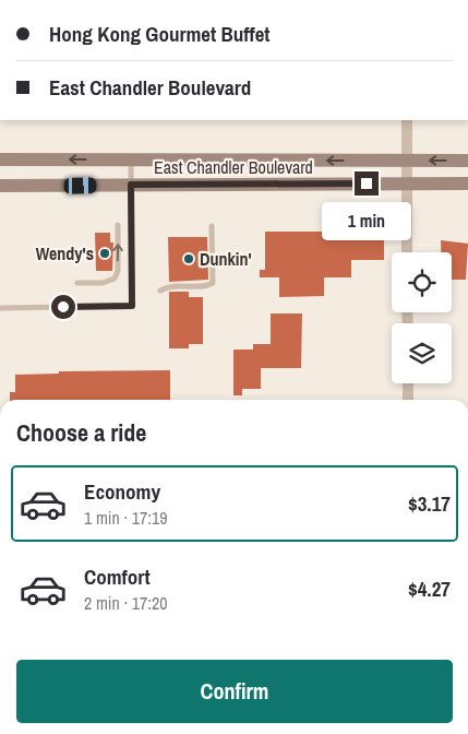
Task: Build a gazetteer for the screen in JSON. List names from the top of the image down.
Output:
{
  "streets": {
    "main road": ["East Chandler Boulevard"]
  },
  "places": ["Wendy's", "Dunkin'"],
  "page": {
    "banner": ["Hong Kong Gourmet Buffet", "East Chandler Boulevard"],
    "bubble": "1 min",
    "heading": "Choose a ride",
    "list": [
      {
        "name": "Economy",
        "note": "1 min · 17:19",
        "value": "$3.17"
      },
      {
        "name": "Comfort",
        "note": "2 min · 17:20",
        "value": "$4.27"
      }
    ],
    "buttons": "Confirm"
  }
}
